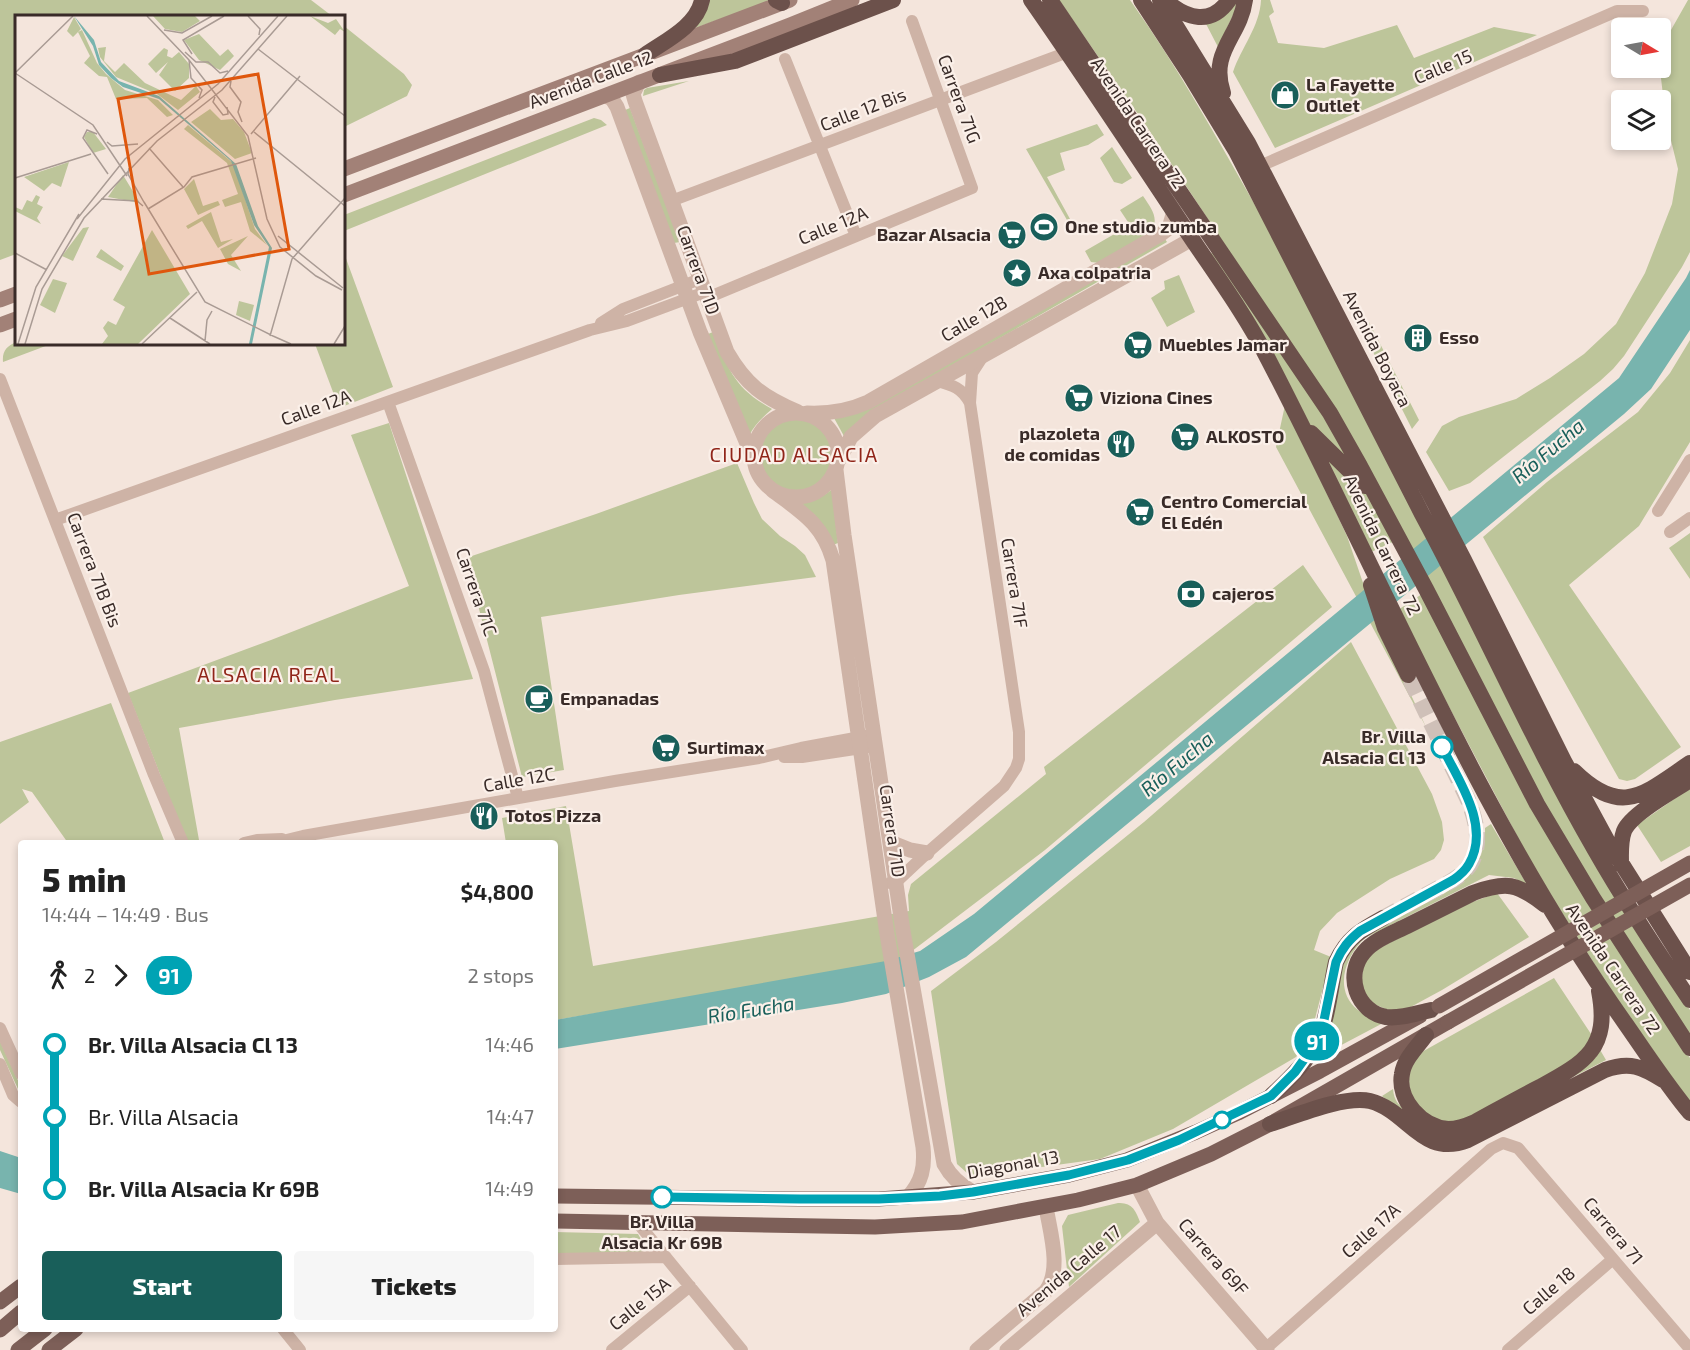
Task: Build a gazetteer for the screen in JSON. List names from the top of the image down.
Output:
{
  "streets": {
    "highway": ["Avenida Carrera 72", "Avenida Boyaca"],
    "main road": ["Avenida Calle 12", "Diagonal 13"],
    "street": [
      "Calle 15",
      "Carrera 71G",
      "Calle 12 Bis",
      "Calle 12A",
      "Carrera 71D",
      "Calle 12B",
      "Carrera 71B Bis",
      "Carrera 71F",
      "Carrera 71C",
      "Calle 12C",
      "Calle 17A",
      "Carrera 71",
      "Carrera 69F",
      "Avenida Calle 17",
      "Calle 18",
      "Calle 15A"
    ]
  },
  "crossings": [
    ["Avenida Calle 12", "Carrera 71D"],
    ["Carrera 71G", "Calle 12 Bis"],
    ["Carrera 71G", "Calle 12A"],
    ["Calle 12 Bis", "Avenida Carrera 72"],
    ["Calle 12 Bis", "Carrera 71D"],
    ["Avenida Carrera 72", "Calle 12B"],
    ["Calle 12A", "Carrera 71D"],
    ["Calle 12A", "Carrera 71B Bis"],
    ["Calle 12A", "Carrera 71C"],
    ["Carrera 71D", "Calle 12B"],
    ["Carrera 71D", "Calle 12C"],
    ["Carrera 71D", "Diagonal 13"],
    ["Calle 12B", "Carrera 71F"],
    ["Carrera 71C", "Calle 12C"],
    ["Calle 17A", "Carrera 71"],
    ["Calle 17A", "Carrera 69F"],
    ["Carrera 71", "Calle 18"],
    ["Carrera 69F", "Avenida Calle 17"]
  ],
  "districts": ["CIUDAD ALSACIA", "ALSACIA REAL"],
  "water": ["Río Fucha"],
  "places": {
    "shop": ["La Fayette Outlet"],
    "sports": ["One studio zumba"],
    "supermarket": [
      "Bazar Alsacia",
      "Muebles Jamar",
      "Viziona Cines",
      "ALKOSTO",
      "Centro Comercial El Edén",
      "Surtimax"
    ],
    "place": ["Axa colpatria"],
    "building": ["Esso"],
    "restaurant": ["plazoleta de comidas", "Totos Pizza"],
    "bank": ["cajeros"],
    "cafe": ["Empanadas"],
    "other": ["Br. Villa Alsacia Cl 13", "Br. Villa Alsacia Kr 69B"]
  },
  "lines": ["bus line 91"],
  "north": "right",
  "page": {
    "on_map": "91",
    "heading": ["5 min", "14:44 – 14:49 · Bus", "$4,800"],
    "legs": ["2", "91", "2 stops"],
    "list": [
      {
        "name": "Br. Villa Alsacia Cl 13",
        "value": "14:46"
      },
      {
        "name": "Br. Villa Alsacia",
        "value": "14:47"
      },
      {
        "name": "Br. Villa Alsacia Kr 69B",
        "value": "14:49"
      }
    ],
    "buttons": ["Start", "Tickets"]
  }
}
